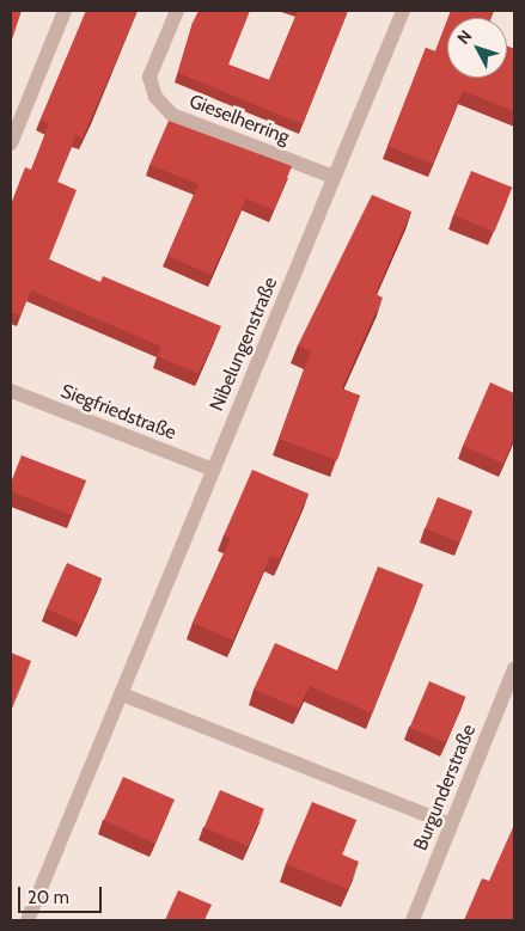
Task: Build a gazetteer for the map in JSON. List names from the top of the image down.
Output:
{
  "streets": {
    "street": [
      "Gieselherring",
      "Nibelungenstraße",
      "Siegfriedstraße",
      "Burgunderstraße"
    ]
  },
  "crossings": [
    ["Gieselherring", "Nibelungenstraße"],
    ["Nibelungenstraße", "Siegfriedstraße"]
  ],
  "scale_bar": "20 m",
  "north": "top left"
}
